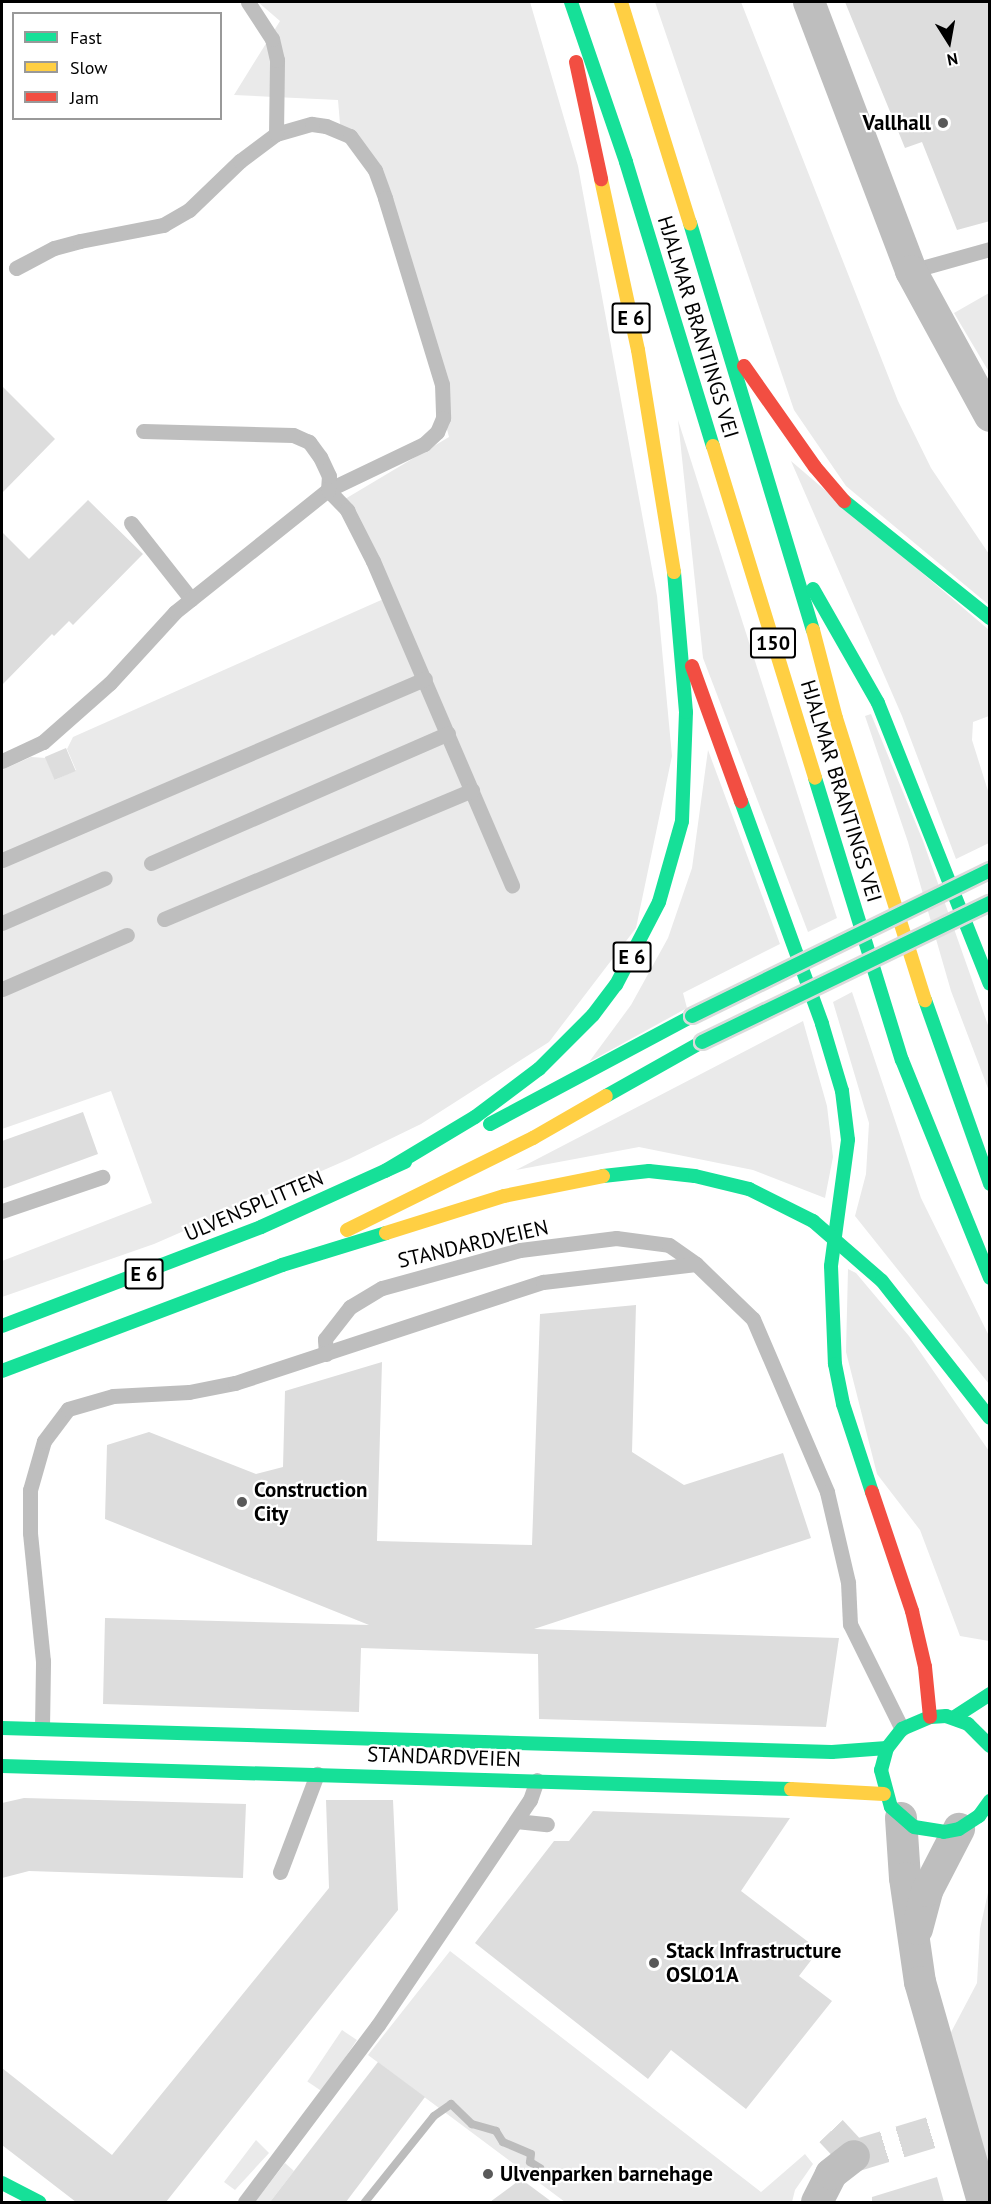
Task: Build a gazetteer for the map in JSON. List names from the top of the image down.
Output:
{
  "streets": {
    "main road": [
      "E 6",
      "HJALMAR BRANTINGS VEI",
      "150",
      "ULVENSPLITTEN",
      "STANDARDVEIEN"
    ]
  },
  "crossings": [
    ["E 6", "ULVENSPLITTEN"]
  ],
  "places": [
    "Vallhall",
    "Construction City",
    "Stack Infrastructure OSLO1A",
    "Ulvenparken barnehage"
  ],
  "legend": ["Fast", "Slow", "Jam"],
  "north": "bottom"
}
